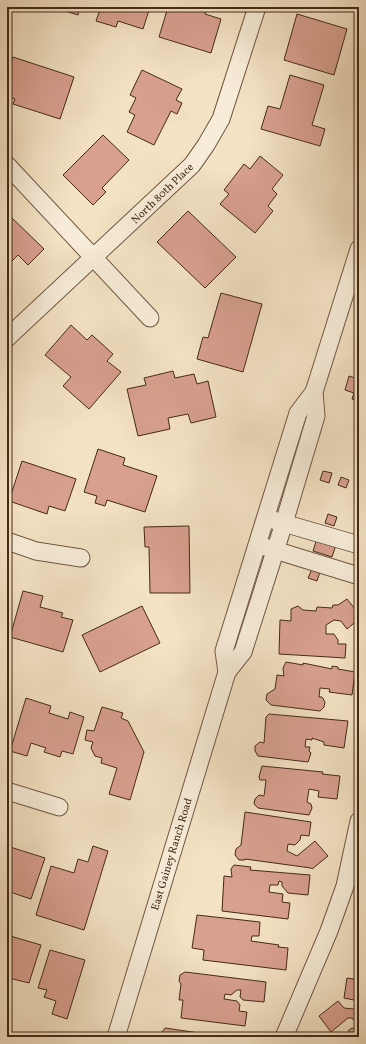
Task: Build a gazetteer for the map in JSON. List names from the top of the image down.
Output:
{
  "streets": {
    "street": ["North 80th Place", "East Gainey Ranch Road"]
  }
}
